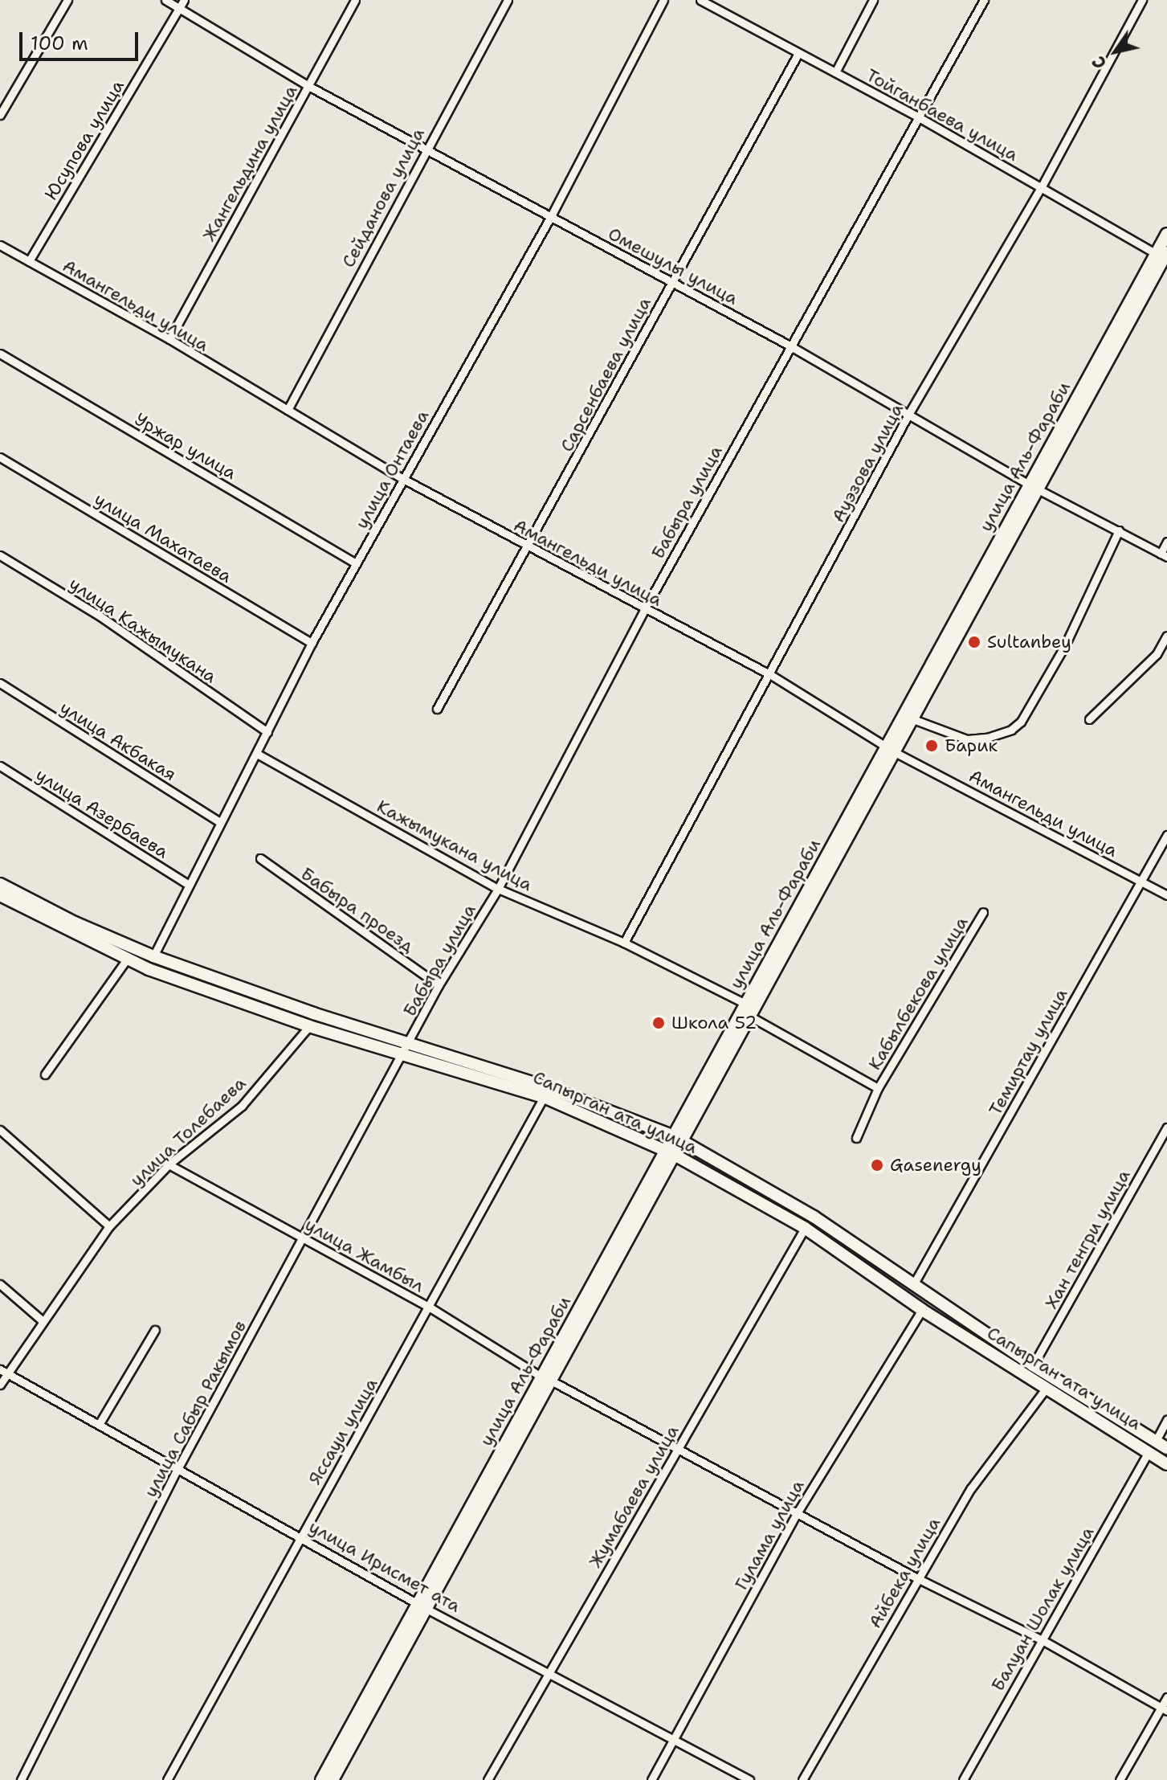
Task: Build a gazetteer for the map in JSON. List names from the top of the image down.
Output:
{
  "streets": {
    "main road": ["улица Аль-Фараби", "Сапырган ата улица"],
    "street": [
      "Тойганбаева улица",
      "Юсупова улица",
      "Жангельдина улица",
      "Сейданова улица",
      "Омешулы улица",
      "Амангельди улица",
      "Сарсенбаева улица",
      "Уржар улица",
      "Ауэзова улица",
      "улица Онтаева",
      "Бабыра улица",
      "улица Махатаева",
      "улица Кажымукана",
      "улица Акбакая",
      "улица Азербаева",
      "Кажымукана улица",
      "Бабыра проезд",
      "Кабылбекова улица",
      "Темиртау улица",
      "улица Толебаева",
      "Хан тенгри улица",
      "улица Жамбыл",
      "улица Сабыр Ракымов",
      "Яссауи улица",
      "Жумабаева улица",
      "Гулама улица",
      "улица Ирисмет ата",
      "Айбека улица",
      "Балуан Шолак улица"
    ]
  },
  "crossings": [
    ["Тойганбаева улица", "Сарсенбаева улица"],
    ["Тойганбаева улица", "улица Аль-Фараби"],
    ["Тойганбаева улица", "Ауэзова улица"],
    ["Тойганбаева улица", "Бабыра улица"],
    ["Юсупова улица", "Омешулы улица"],
    ["Юсупова улица", "Амангельди улица"],
    ["Жангельдина улица", "Омешулы улица"],
    ["Жангельдина улица", "Амангельди улица"],
    ["Сейданова улица", "Омешулы улица"],
    ["Сейданова улица", "Амангельди улица"],
    ["Омешулы улица", "Сарсенбаева улица"],
    ["Омешулы улица", "улица Аль-Фараби"],
    ["Омешулы улица", "Ауэзова улица"],
    ["Омешулы улица", "улица Онтаева"],
    ["Омешулы улица", "Бабыра улица"],
    ["Амангельди улица", "Сарсенбаева улица"],
    ["Амангельди улица", "улица Аль-Фараби"],
    ["Амангельди улица", "Ауэзова улица"],
    ["Амангельди улица", "улица Онтаева"],
    ["Амангельди улица", "Бабыра улица"],
    ["Амангельди улица", "Темиртау улица"],
    ["Уржар улица", "улица Онтаева"],
    ["улица Аль-Фараби", "Кажымукана улица"],
    ["улица Аль-Фараби", "Кабылбекова улица"],
    ["улица Аль-Фараби", "Сапырган ата улица"],
    ["улица Аль-Фараби", "улица Жамбыл"],
    ["улица Аль-Фараби", "улица Ирисмет ата"],
    ["Ауэзова улица", "Кажымукана улица"],
    ["улица Онтаева", "улица Махатаева"],
    ["улица Онтаева", "улица Кажымукана"],
    ["улица Онтаева", "улица Акбакая"],
    ["улица Онтаева", "улица Азербаева"],
    ["улица Онтаева", "Кажымукана улица"],
    ["улица Онтаева", "Сапырган ата улица"],
    ["Бабыра улица", "Кажымукана улица"],
    ["Бабыра улица", "Бабыра проезд"],
    ["Бабыра улица", "Сапырган ата улица"],
    ["Бабыра улица", "улица Сабыр Ракымов"],
    ["Кажымукана улица", "Кабылбекова улица"],
    ["Темиртау улица", "Сапырган ата улица"],
    ["Сапырган ата улица", "улица Толебаева"],
    ["Сапырган ата улица", "Хан тенгри улица"],
    ["Сапырган ата улица", "улица Сабыр Ракымов"],
    ["Сапырган ата улица", "Яссауи улица"],
    ["Сапырган ата улица", "Жумабаева улица"],
    ["Сапырган ата улица", "Гулама улица"],
    ["Сапырган ата улица", "Айбека улица"],
    ["Сапырган ата улица", "Балуан Шолак улица"],
    ["улица Толебаева", "улица Жамбыл"],
    ["улица Толебаева", "улица Ирисмет ата"],
    ["улица Жамбыл", "улица Сабыр Ракымов"],
    ["улица Жамбыл", "Яссауи улица"],
    ["улица Жамбыл", "Жумабаева улица"],
    ["улица Жамбыл", "Гулама улица"],
    ["улица Жамбыл", "Айбека улица"],
    ["улица Жамбыл", "Балуан Шолак улица"],
    ["улица Сабыр Ракымов", "улица Ирисмет ата"],
    ["Яссауи улица", "улица Ирисмет ата"],
    ["Жумабаева улица", "улица Ирисмет ата"],
    ["Гулама улица", "улица Ирисмет ата"]
  ],
  "places": [
    "Sultanbey",
    "Барик",
    "Школа 52",
    "Gasenergy"
  ],
  "scale_bar": "100 m",
  "north": "bottom left"
}
